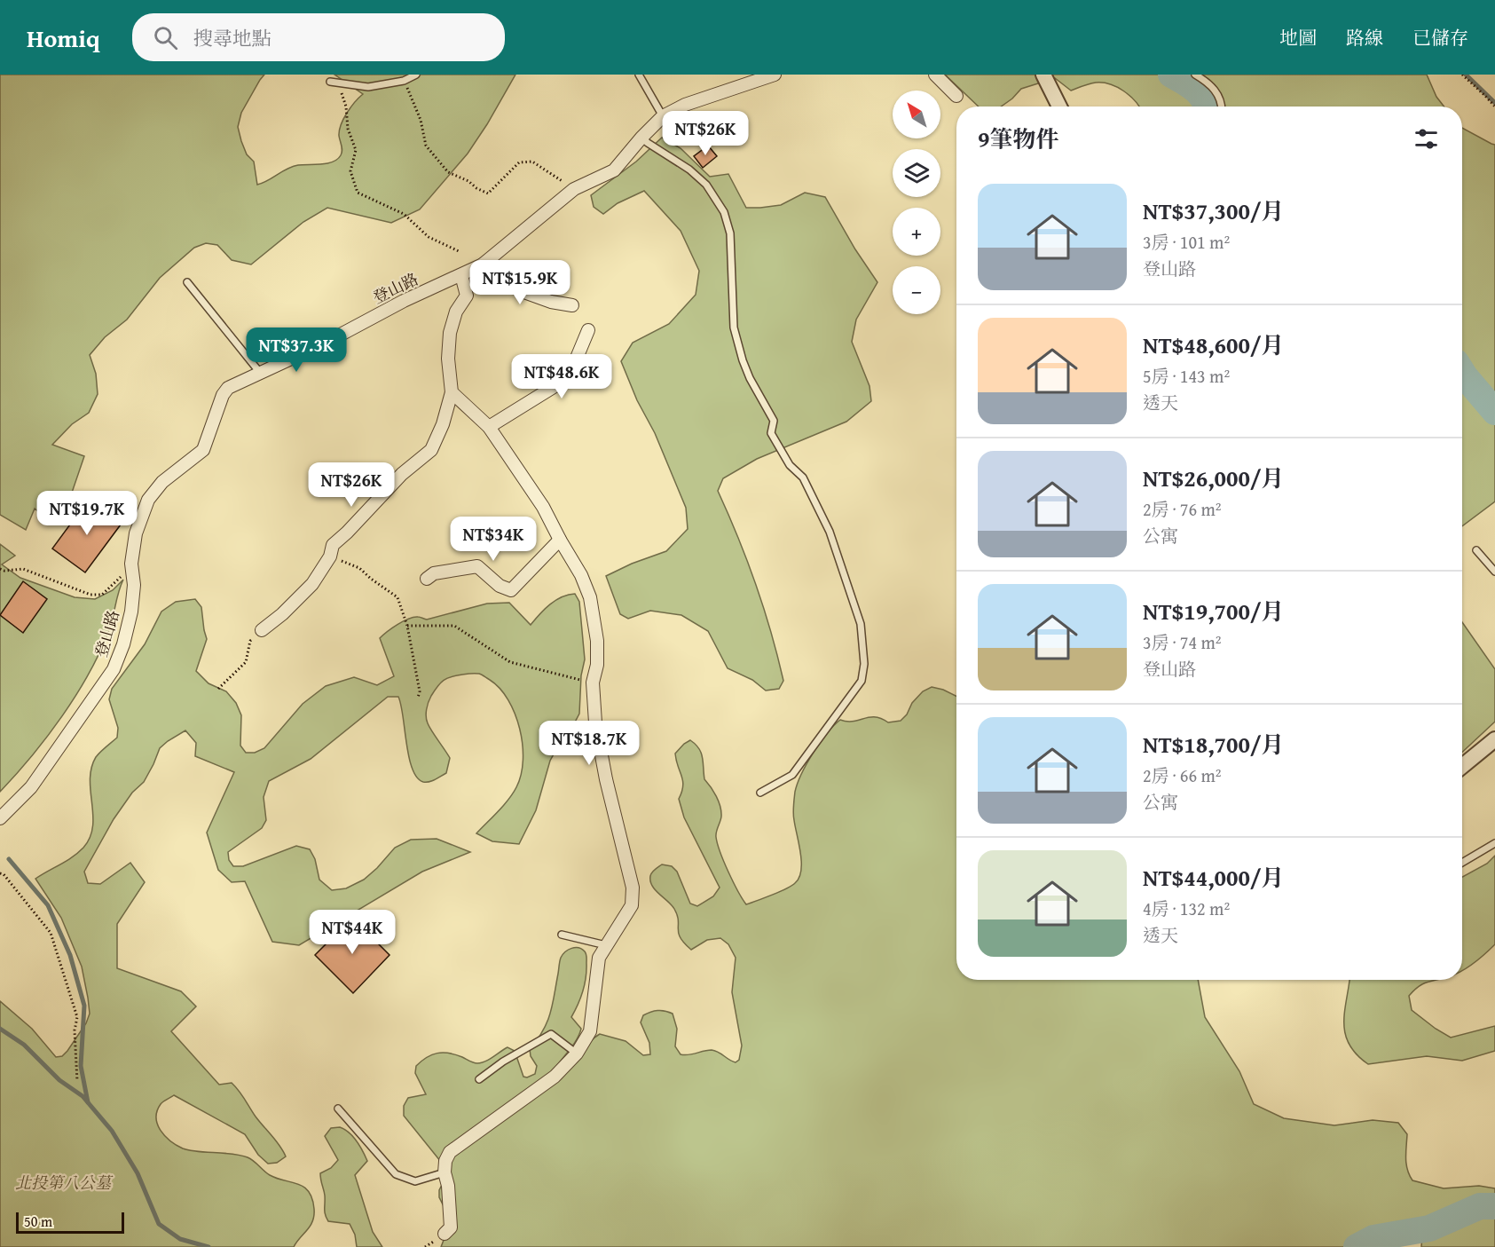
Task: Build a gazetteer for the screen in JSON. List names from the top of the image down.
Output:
{
  "streets": {
    "street": ["登山路"]
  },
  "parks": ["北投第八公墓"],
  "scale_bar": "50 m",
  "north": "top left",
  "page": {
    "header": "Homiq",
    "search": "搜尋地點",
    "nav": ["地圖", "路線", "已儲存"],
    "map_buttons": ["+", "−"],
    "heading": "9筆物件",
    "price": [
      "NT$26K",
      "NT$15.9K",
      "NT$37.3K",
      "NT$48.6K",
      "NT$26K",
      "NT$19.7K",
      "NT$34K",
      "NT$18.7K",
      "NT$44K"
    ],
    "list": [
      {
        "name": "NT$37,300/月",
        "note": "3房 · 101 m² · 登山路"
      },
      {
        "name": "NT$48,600/月",
        "note": "5房 · 143 m² · 透天"
      },
      {
        "name": "NT$26,000/月",
        "note": "2房 · 76 m² · 公寓"
      },
      {
        "name": "NT$19,700/月",
        "note": "3房 · 74 m² · 登山路"
      },
      {
        "name": "NT$18,700/月",
        "note": "2房 · 66 m² · 公寓"
      },
      {
        "name": "NT$44,000/月",
        "note": "4房 · 132 m² · 透天"
      }
    ],
    "scale": "50 m"
  }
}
